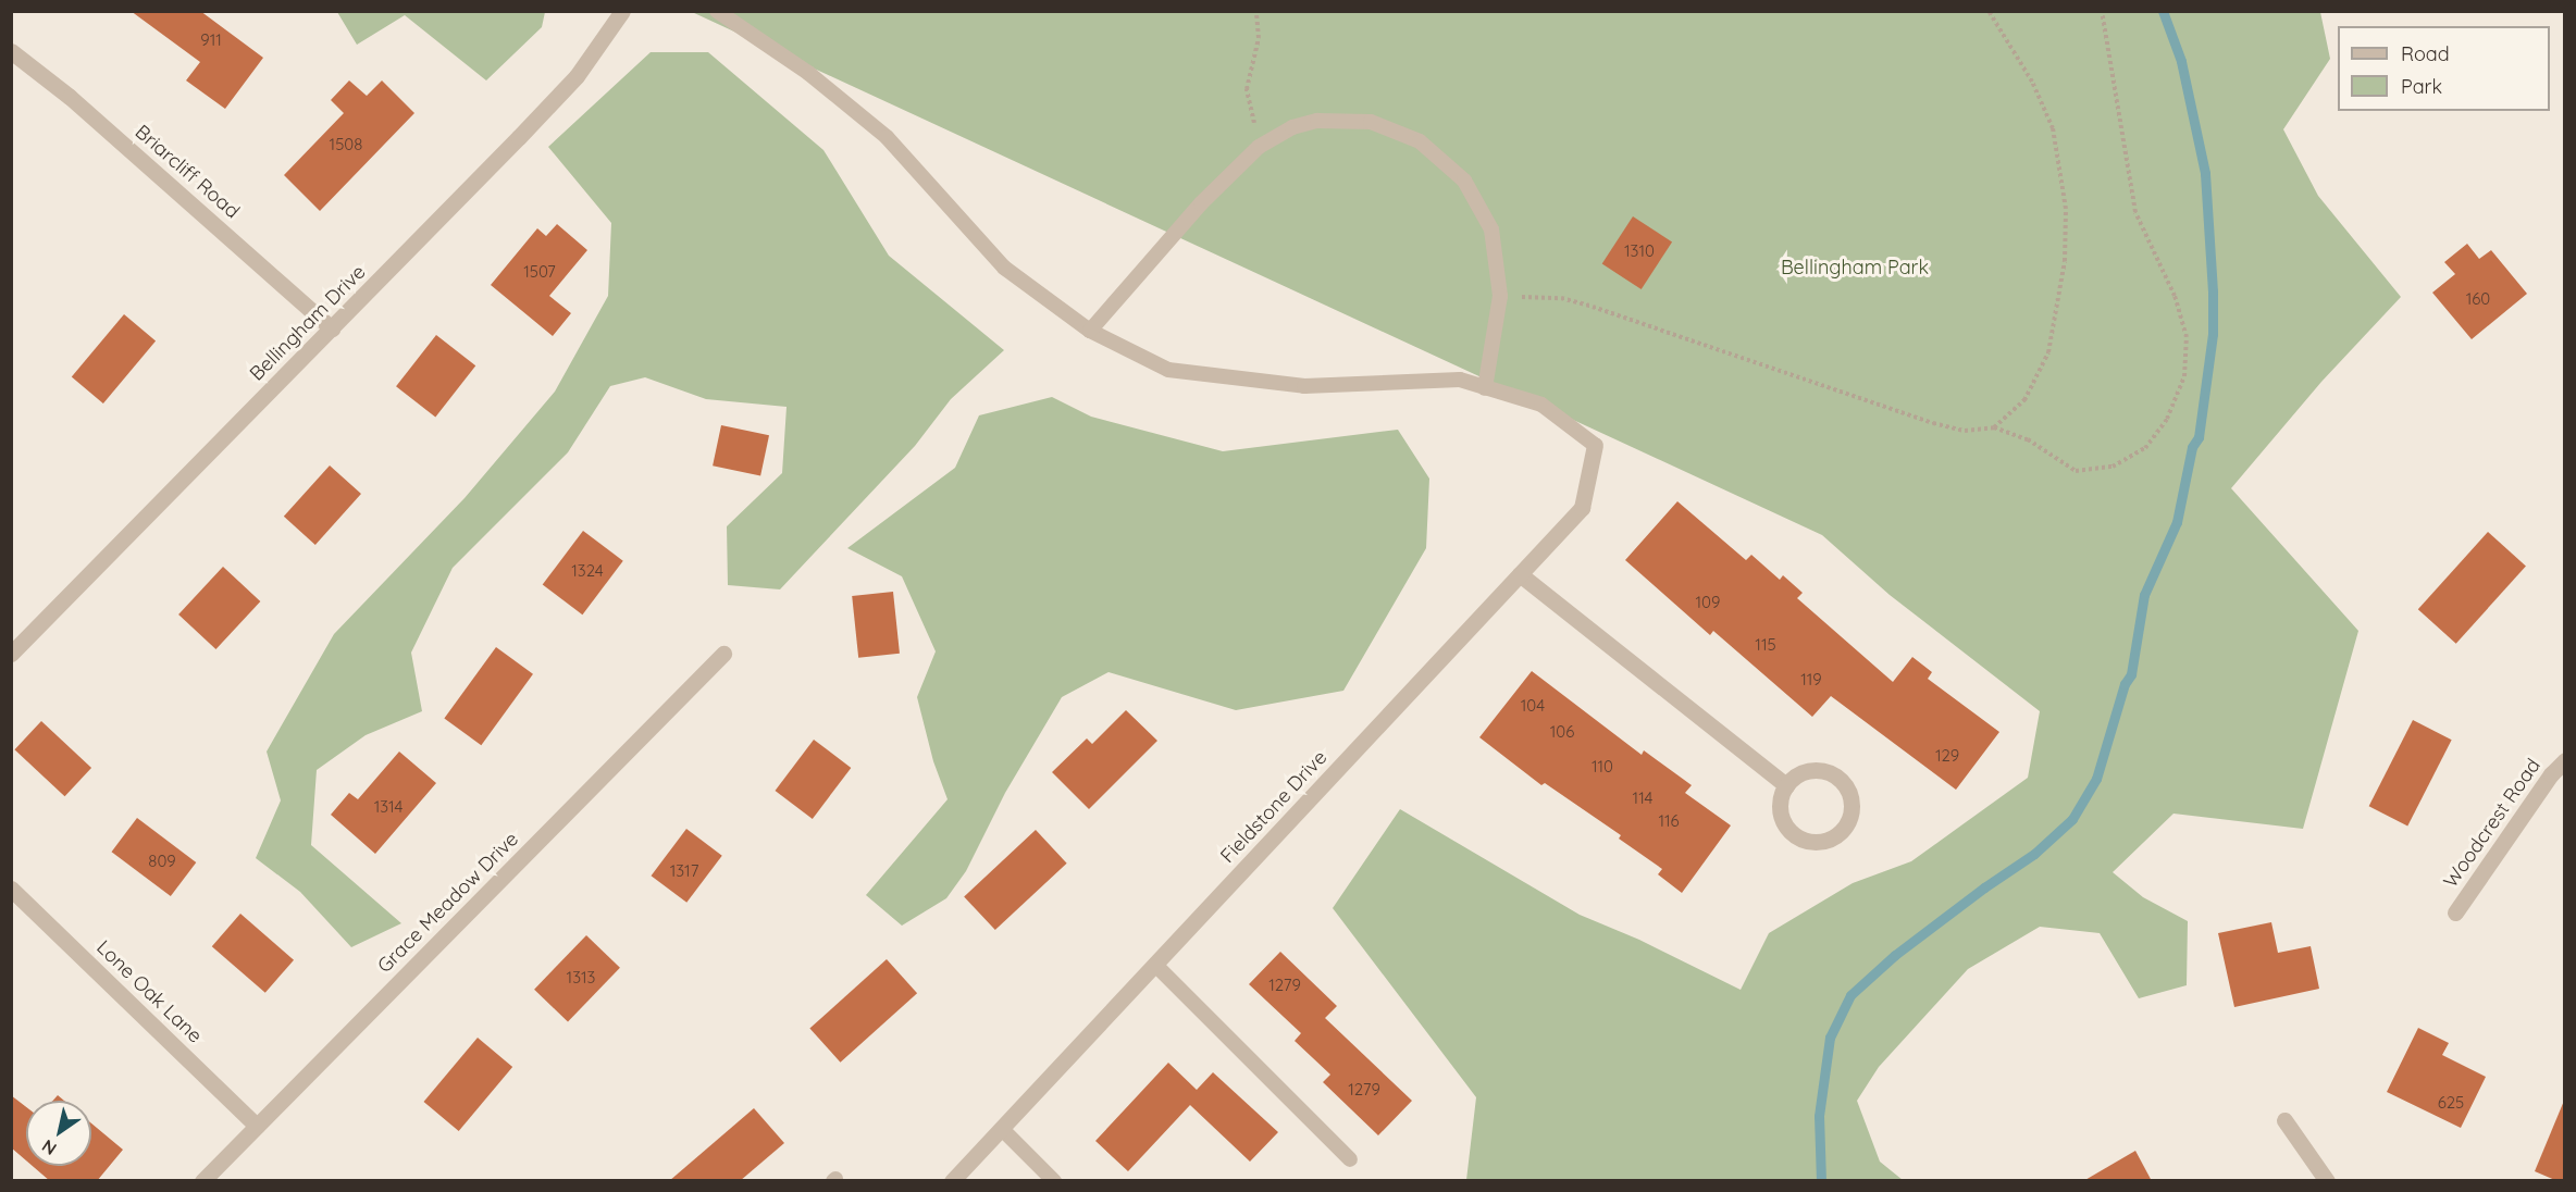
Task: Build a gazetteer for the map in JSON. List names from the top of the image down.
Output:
{
  "streets": {
    "street": [
      "Briarcliff Road",
      "Bellingham Drive",
      "Fieldstone Drive",
      "Woodcrest Road",
      "Grace Meadow Drive",
      "Lone Oak Lane"
    ]
  },
  "crossings": [
    ["Briarcliff Road", "Bellingham Drive"],
    ["Grace Meadow Drive", "Lone Oak Lane"]
  ],
  "parks": ["Bellingham Park"],
  "house_numbers": [
    "911",
    "1508",
    "1310",
    "1507",
    "160",
    "1324",
    "109",
    "115",
    "119",
    "104",
    "106",
    "129",
    "110",
    "114",
    "1314",
    "116",
    "809",
    "1317",
    "1313",
    "1279",
    "1279",
    "625"
  ],
  "legend": ["Road", "Park"],
  "north": "bottom left"
}
